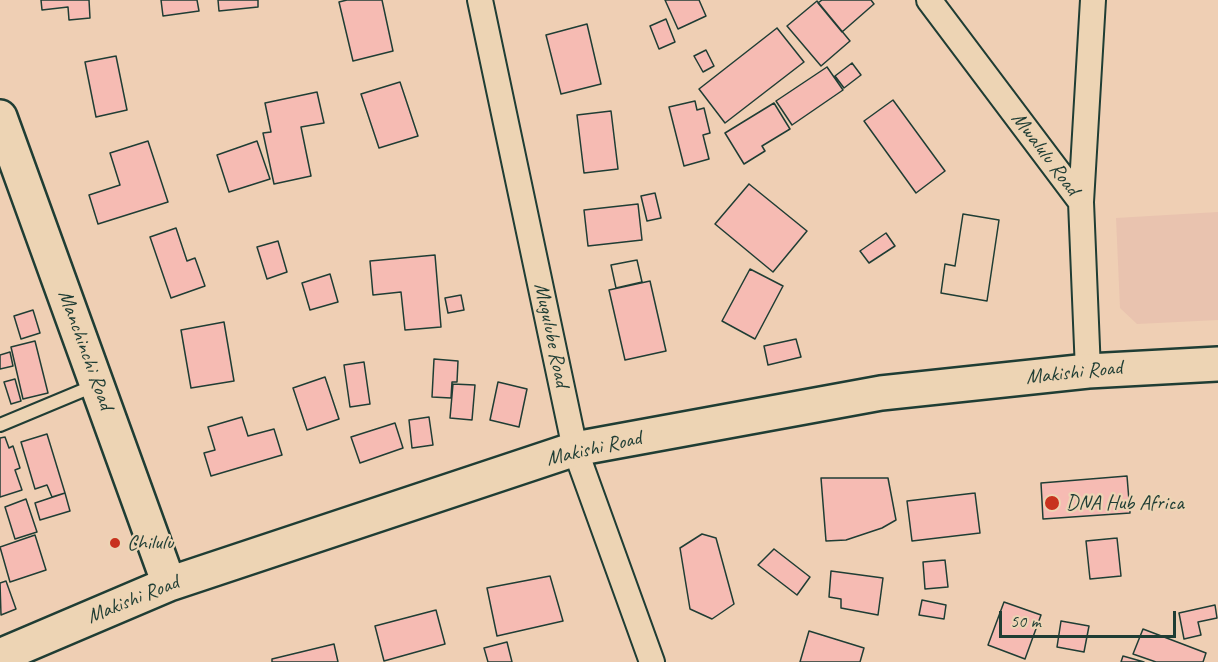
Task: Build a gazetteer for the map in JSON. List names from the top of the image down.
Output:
{
  "streets": {
    "main road": ["Manchinchi Road", "Makishi Road"],
    "street": ["Mwalulu Road", "Mugulube Road"]
  },
  "crossings": [
    ["Mwalulu Road", "Makishi Road"],
    ["Mugulube Road", "Makishi Road"],
    ["Manchinchi Road", "Makishi Road"]
  ],
  "places": ["DNA Hub Africa", "Chilulu"],
  "scale_bar": "50 m"
}
